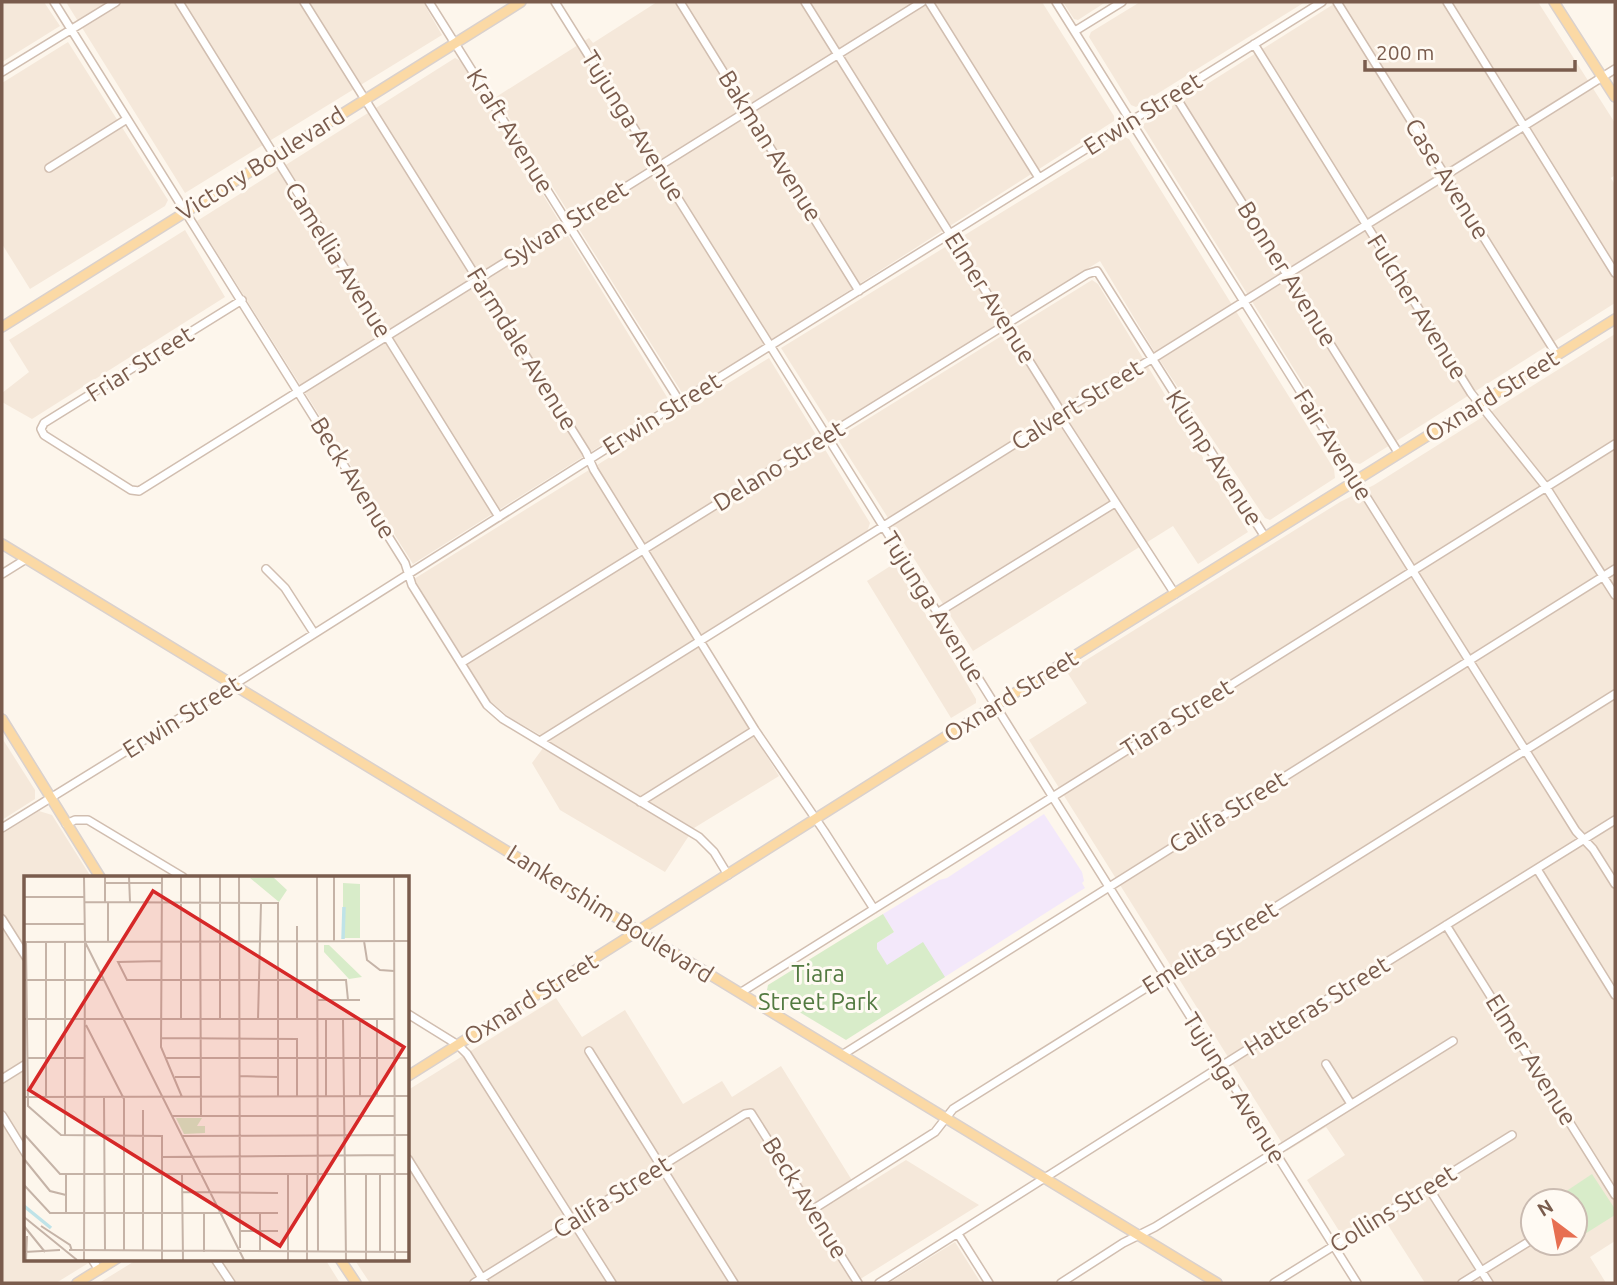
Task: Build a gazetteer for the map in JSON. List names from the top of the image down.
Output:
{
  "streets": {
    "main road": ["Victory Boulevard", "Oxnard Street", "Lankershim Boulevard"],
    "street": [
      "Erwin Street",
      "Tujunga Avenue",
      "Kraft Avenue",
      "Bakman Avenue",
      "Case Avenue",
      "Sylvan Street",
      "Camellia Avenue",
      "Bonner Avenue",
      "Elmer Avenue",
      "Fulcher Avenue",
      "Farmdale Avenue",
      "Friar Street",
      "Calvert Street",
      "Fair Avenue",
      "Klump Avenue",
      "Delano Street",
      "Beck Avenue",
      "Tiara Street",
      "Califa Street",
      "Emelita Street",
      "Hatteras Street",
      "Collins Street"
    ]
  },
  "crossings": [
    ["Erwin Street", "Tujunga Avenue"],
    ["Erwin Street", "Kraft Avenue"],
    ["Erwin Street", "Bakman Avenue"],
    ["Erwin Street", "Camellia Avenue"],
    ["Erwin Street", "Bonner Avenue"],
    ["Erwin Street", "Elmer Avenue"],
    ["Erwin Street", "Fulcher Avenue"],
    ["Erwin Street", "Farmdale Avenue"],
    ["Erwin Street", "Fair Avenue"],
    ["Erwin Street", "Beck Avenue"],
    ["Erwin Street", "Lankershim Boulevard"],
    ["Tujunga Avenue", "Sylvan Street"],
    ["Tujunga Avenue", "Oxnard Street"],
    ["Tujunga Avenue", "Calvert Street"],
    ["Tujunga Avenue", "Delano Street"],
    ["Tujunga Avenue", "Tiara Street"],
    ["Tujunga Avenue", "Califa Street"],
    ["Tujunga Avenue", "Emelita Street"],
    ["Tujunga Avenue", "Hatteras Street"],
    ["Tujunga Avenue", "Collins Street"],
    ["Kraft Avenue", "Victory Boulevard"],
    ["Kraft Avenue", "Sylvan Street"],
    ["Bakman Avenue", "Sylvan Street"],
    ["Victory Boulevard", "Camellia Avenue"],
    ["Victory Boulevard", "Farmdale Avenue"],
    ["Victory Boulevard", "Beck Avenue"],
    ["Case Avenue", "Oxnard Street"],
    ["Case Avenue", "Calvert Street"],
    ["Sylvan Street", "Camellia Avenue"],
    ["Sylvan Street", "Elmer Avenue"],
    ["Sylvan Street", "Farmdale Avenue"],
    ["Sylvan Street", "Friar Street"],
    ["Sylvan Street", "Beck Avenue"],
    ["Bonner Avenue", "Oxnard Street"],
    ["Bonner Avenue", "Calvert Street"],
    ["Elmer Avenue", "Oxnard Street"],
    ["Elmer Avenue", "Calvert Street"],
    ["Elmer Avenue", "Delano Street"],
    ["Elmer Avenue", "Hatteras Street"],
    ["Fulcher Avenue", "Oxnard Street"],
    ["Fulcher Avenue", "Calvert Street"],
    ["Fulcher Avenue", "Tiara Street"],
    ["Fulcher Avenue", "Califa Street"],
    ["Farmdale Avenue", "Oxnard Street"],
    ["Farmdale Avenue", "Calvert Street"],
    ["Farmdale Avenue", "Delano Street"],
    ["Farmdale Avenue", "Tiara Street"],
    ["Friar Street", "Beck Avenue"],
    ["Oxnard Street", "Fair Avenue"],
    ["Oxnard Street", "Klump Avenue"],
    ["Oxnard Street", "Beck Avenue"],
    ["Oxnard Street", "Lankershim Boulevard"],
    ["Calvert Street", "Fair Avenue"],
    ["Calvert Street", "Klump Avenue"],
    ["Calvert Street", "Beck Avenue"],
    ["Fair Avenue", "Tiara Street"],
    ["Fair Avenue", "Califa Street"],
    ["Fair Avenue", "Emelita Street"],
    ["Fair Avenue", "Hatteras Street"],
    ["Klump Avenue", "Delano Street"],
    ["Delano Street", "Beck Avenue"],
    ["Beck Avenue", "Califa Street"],
    ["Beck Avenue", "Emelita Street"],
    ["Tiara Street", "Lankershim Boulevard"],
    ["Califa Street", "Lankershim Boulevard"],
    ["Lankershim Boulevard", "Emelita Street"],
    ["Lankershim Boulevard", "Hatteras Street"]
  ],
  "parks": ["Tiara Street Park"],
  "scale_bar": "200 m",
  "north": "top left"
}
